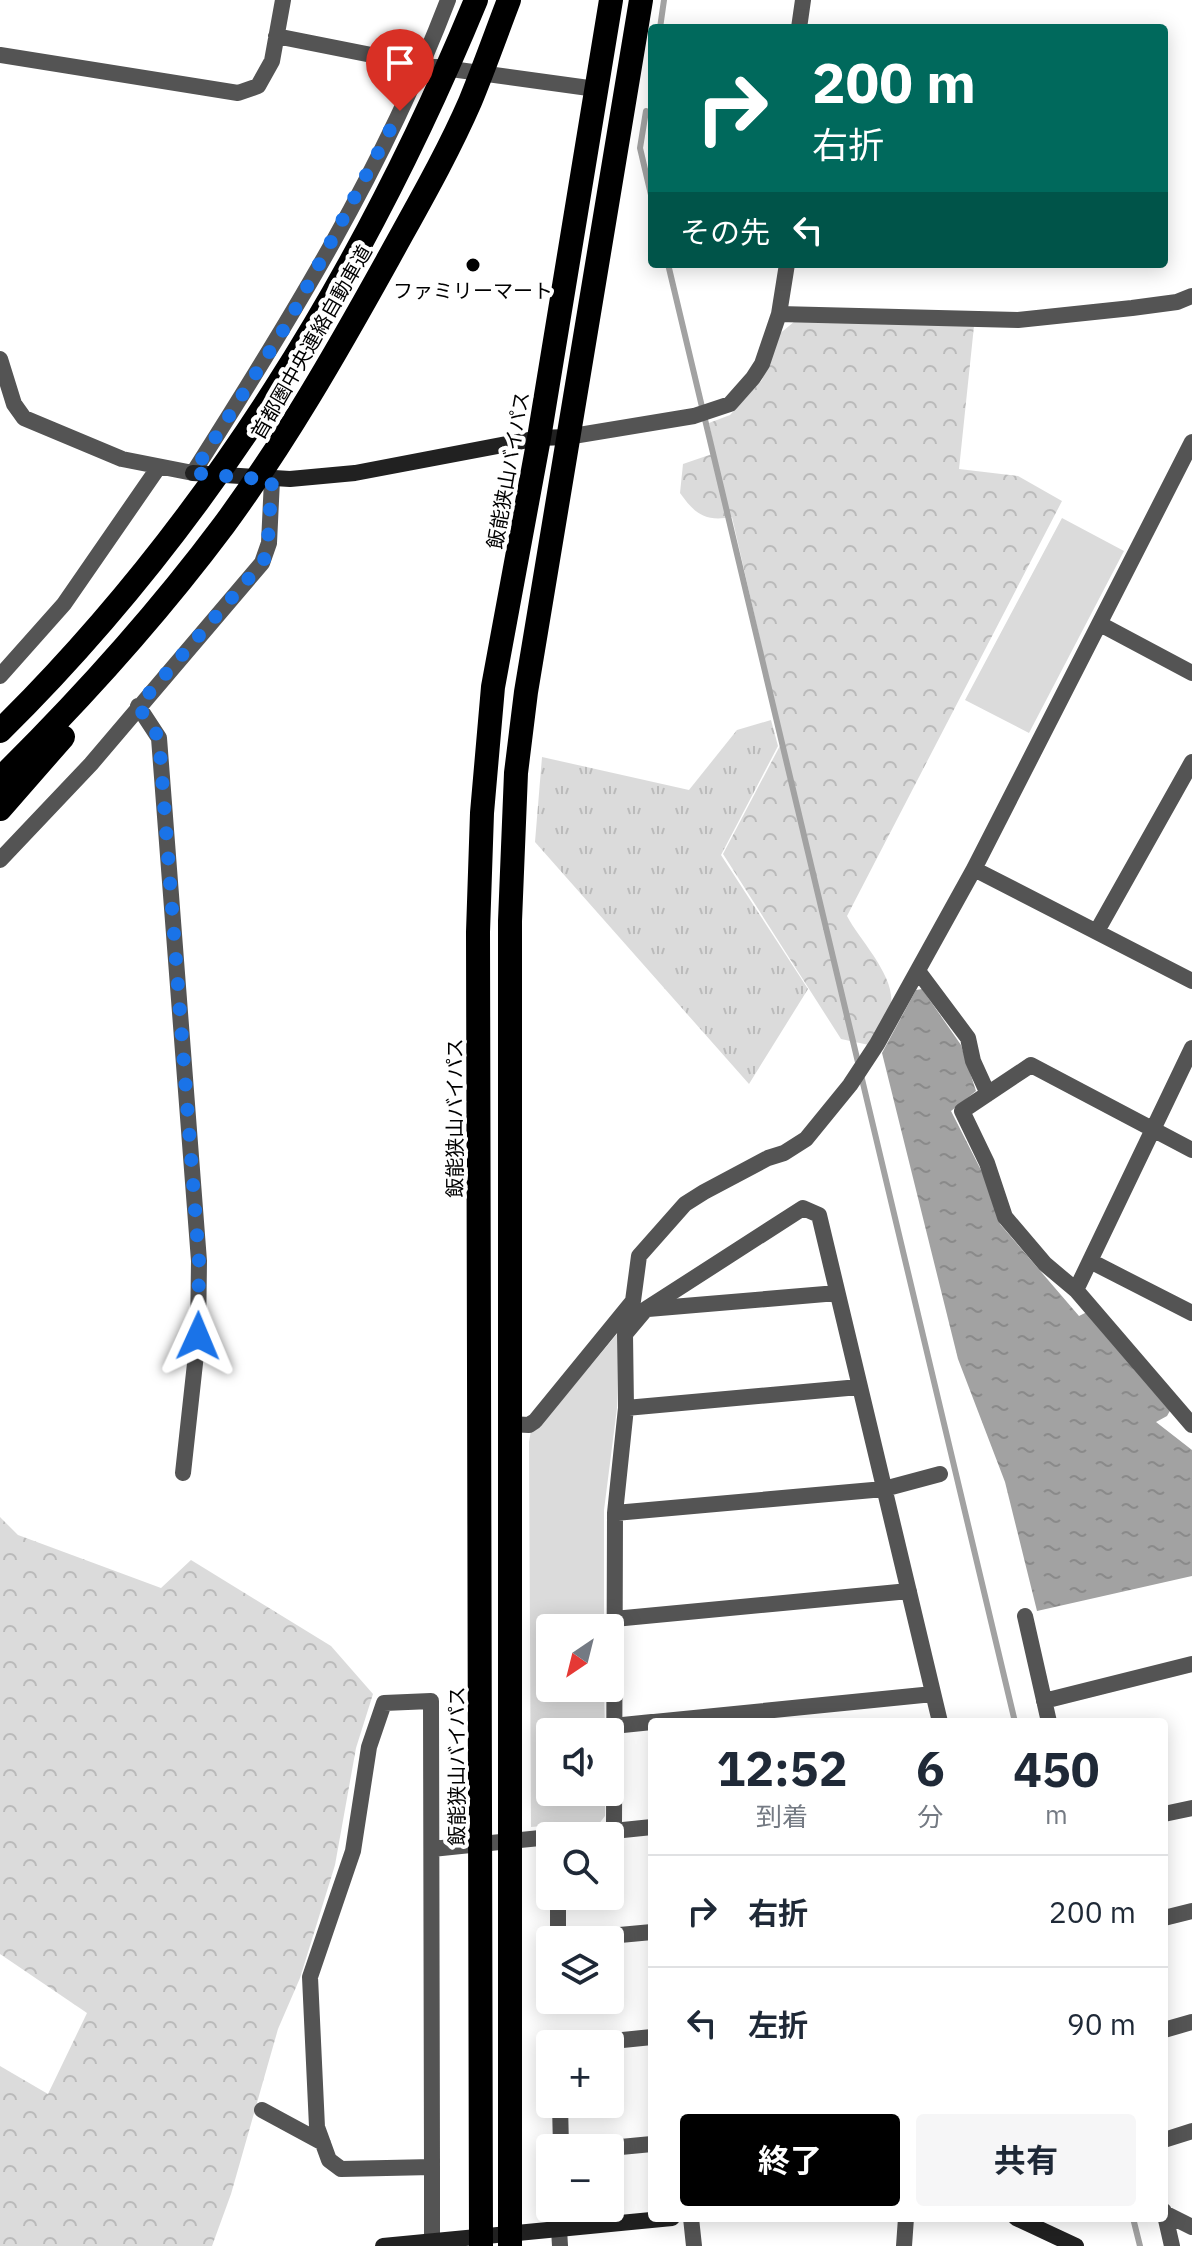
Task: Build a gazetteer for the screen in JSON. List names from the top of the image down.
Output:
{
  "streets": {
    "highway": ["首都圏中央連絡自動車道", "飯能狭山バイパス"]
  },
  "places": ["ファミリーマート"],
  "north": "bottom left",
  "page": {
    "turn": ["200 m", "右折"],
    "then": "その先",
    "map_buttons": ["+", "−"],
    "eta": [
      "12:52",
      "到着",
      "6",
      "分",
      "450",
      "m"
    ],
    "list": [
      {
        "name": "右折",
        "value": "200 m"
      },
      {
        "name": "左折",
        "value": "90 m"
      }
    ],
    "buttons": ["終了", "共有"]
  }
}
